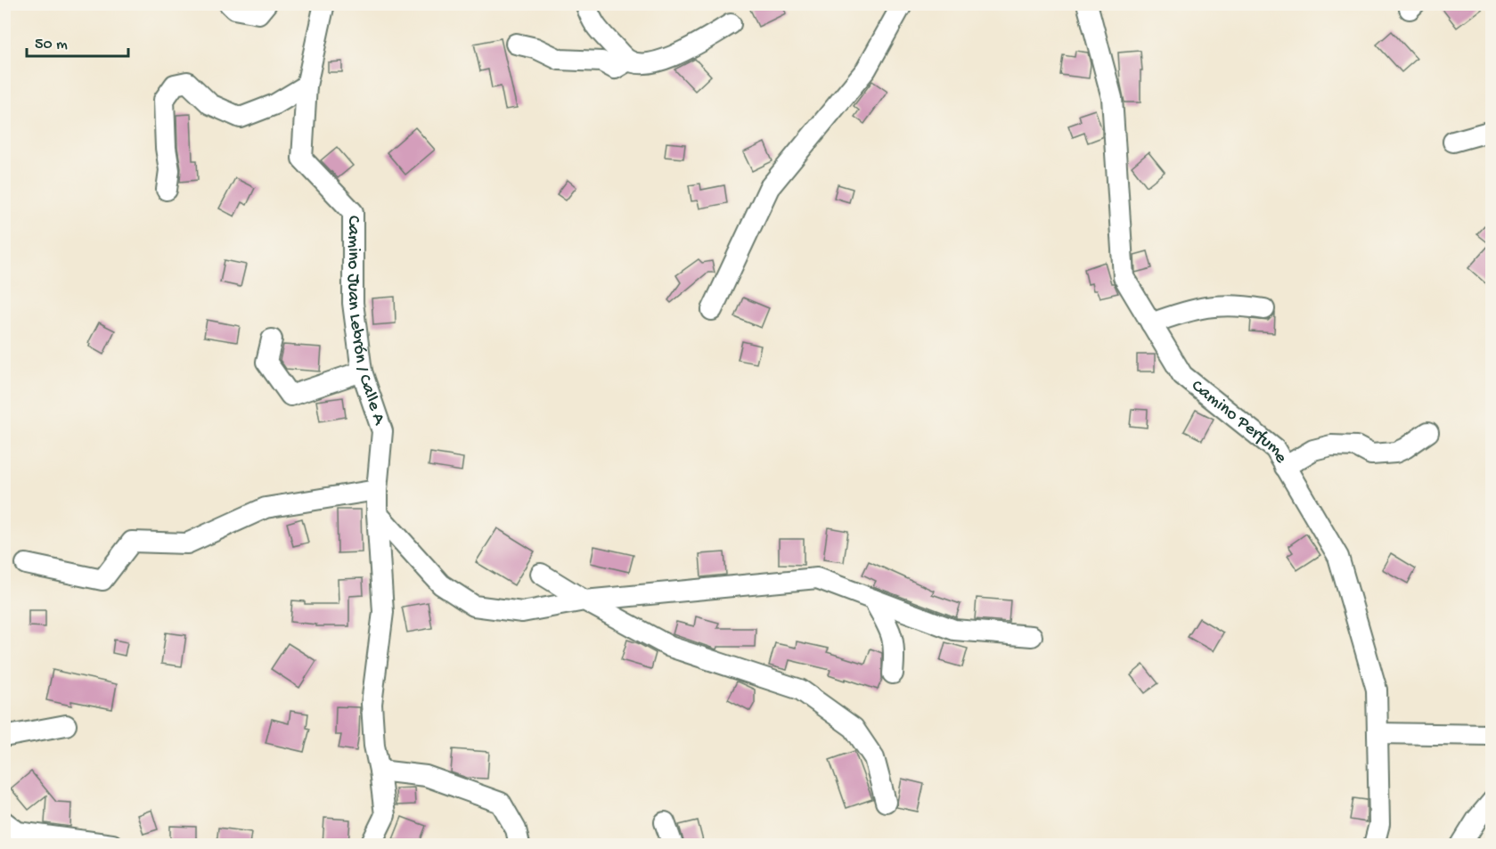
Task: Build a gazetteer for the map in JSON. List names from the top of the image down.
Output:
{
  "streets": {
    "street": ["Camino Juan Lebrón / Calle A", "Camino Perfume"]
  },
  "scale_bar": "50 m"
}
